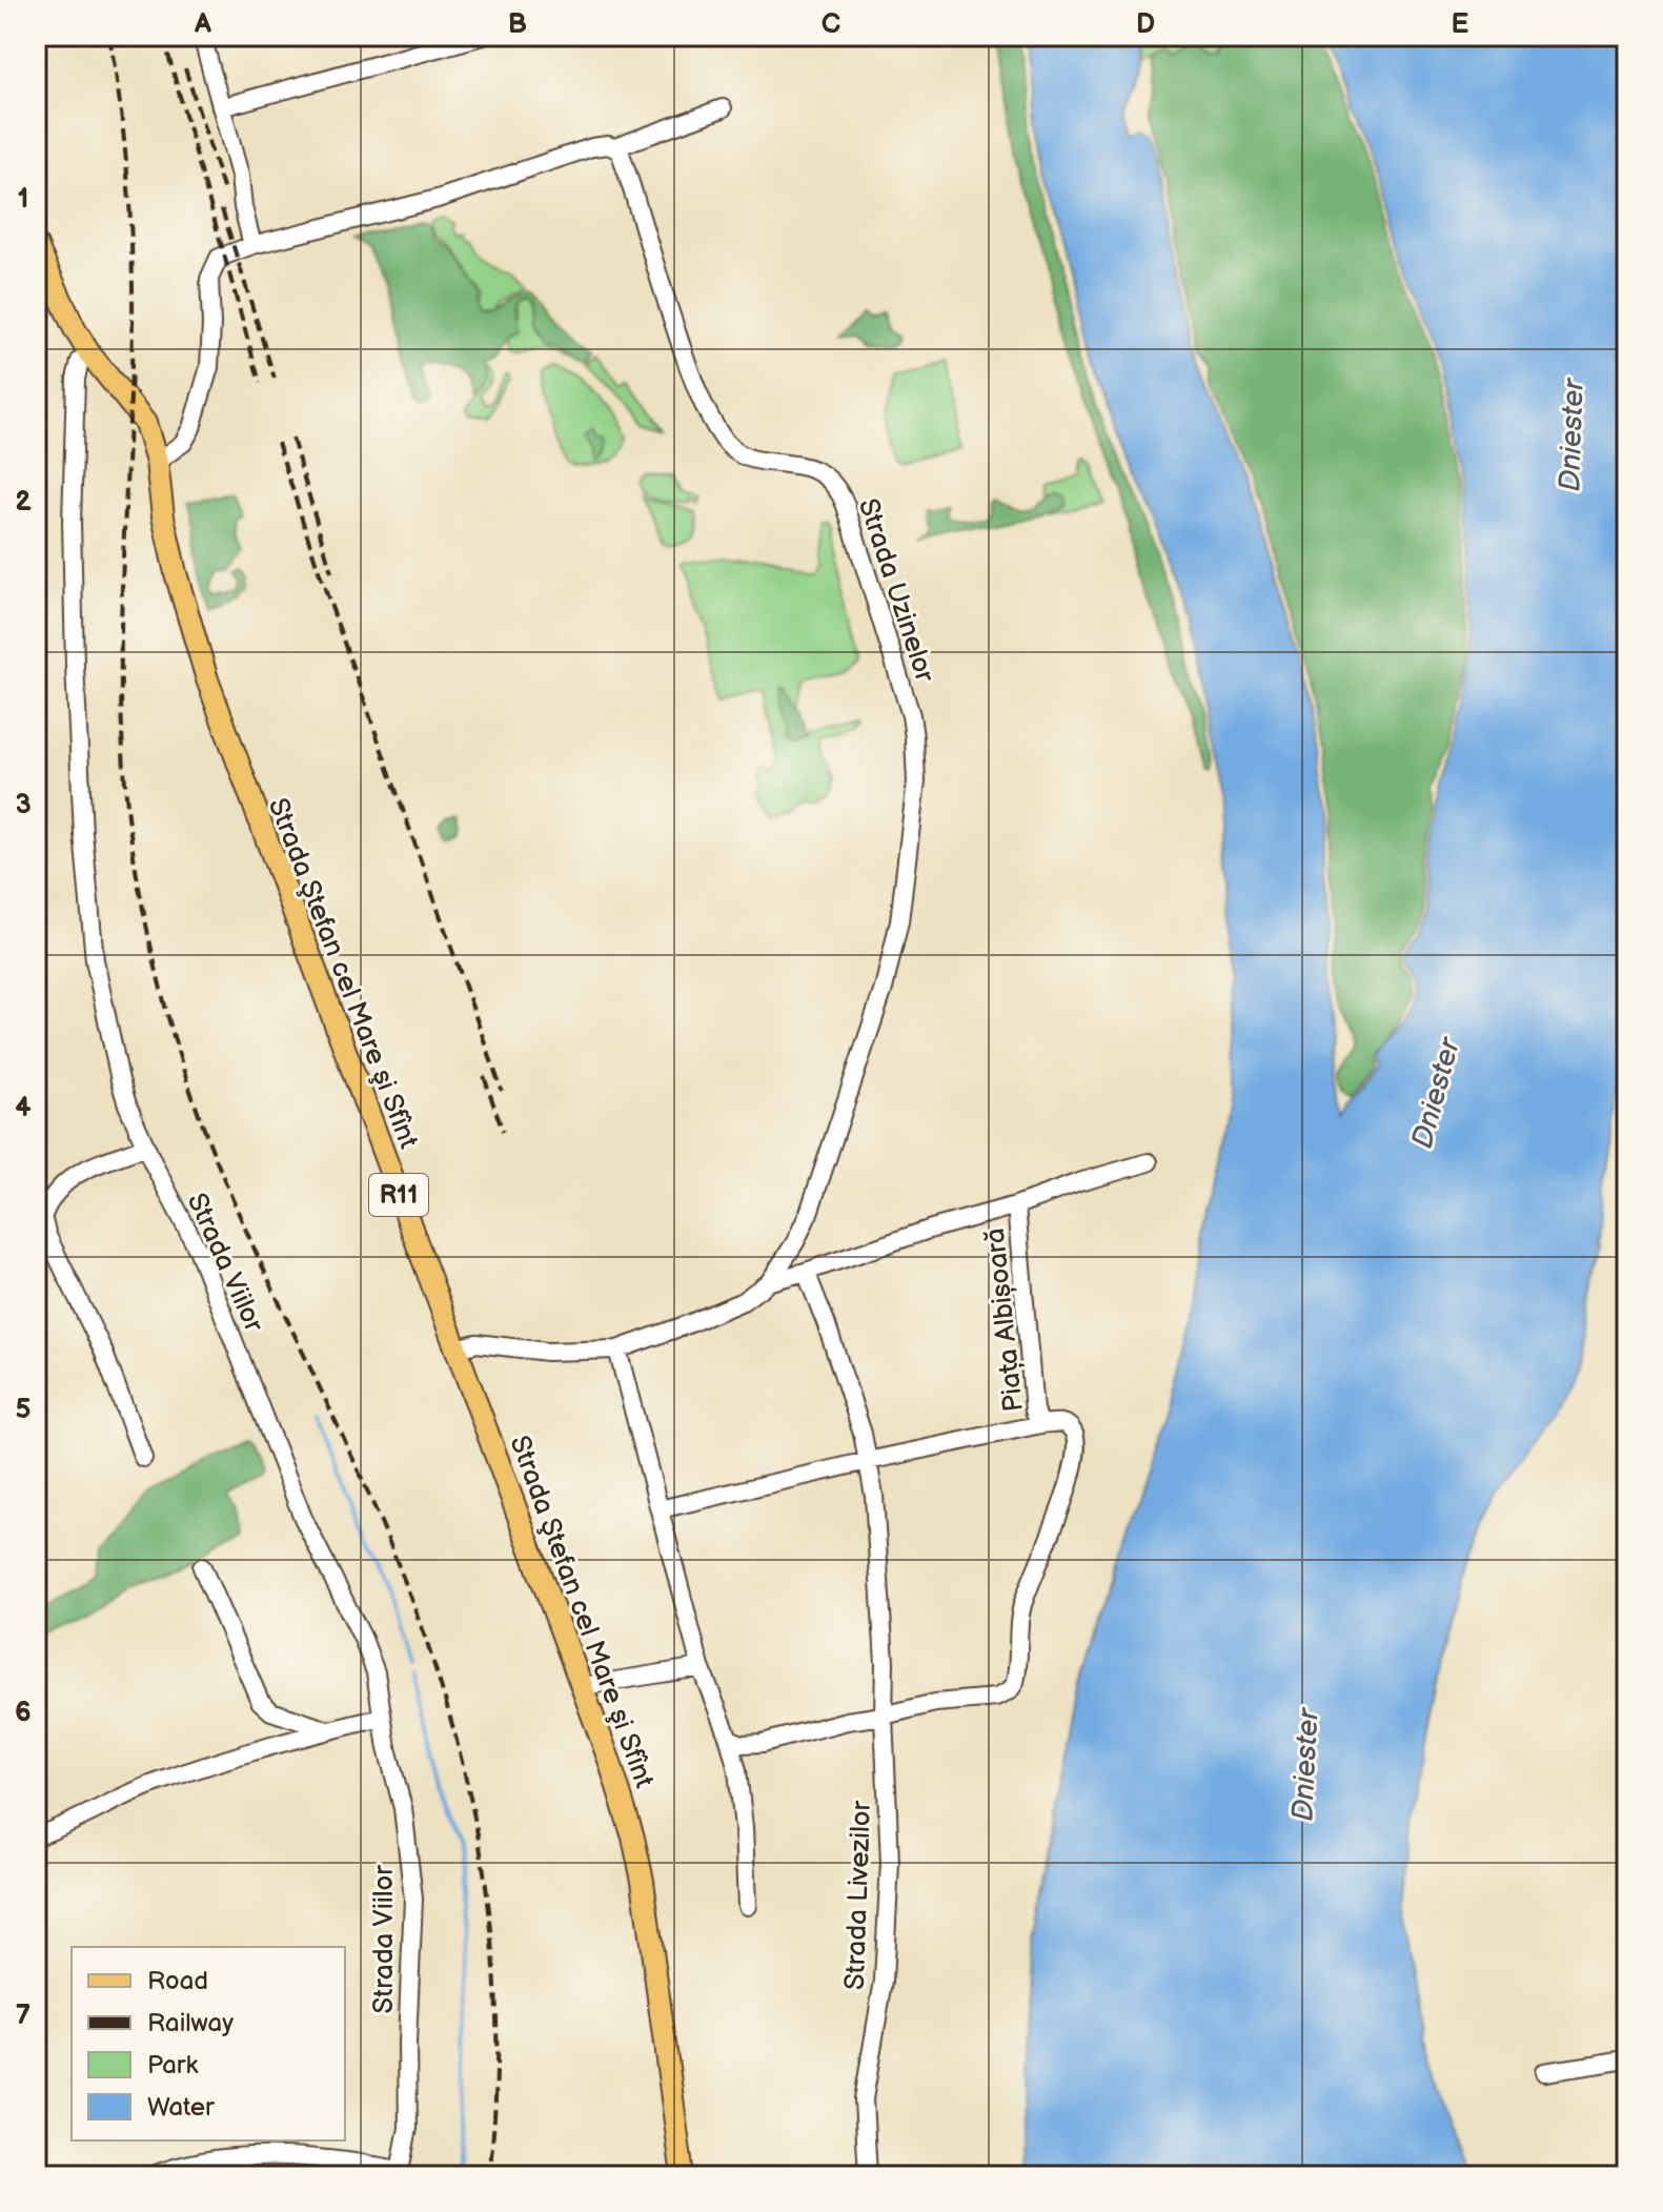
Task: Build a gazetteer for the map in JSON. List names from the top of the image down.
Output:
{
  "streets": {
    "main road": ["Strada Ştefan cel Mare şi Sfînt", "R11"],
    "street": [
      "Strada Uzinelor",
      "Strada Viilor",
      "Piața Albișoară",
      "Strada Livezilor"
    ]
  },
  "crossings": [
    ["Strada Uzinelor", "Strada Ştefan cel Mare şi Sfînt"],
    ["Strada Uzinelor", "Piața Albișoară"],
    ["Strada Ştefan cel Mare şi Sfînt", "Strada Viilor"],
    ["Piața Albișoară", "Strada Livezilor"]
  ],
  "water": ["Dniester"],
  "legend": [
    "Road",
    "Railway",
    "Park",
    "Water"
  ],
  "grid": {
    "columns": [
      "A",
      "B",
      "C",
      "D",
      "E"
    ],
    "rows": [
      "1",
      "2",
      "3",
      "4",
      "5",
      "6",
      "7"
    ]
  }
}
